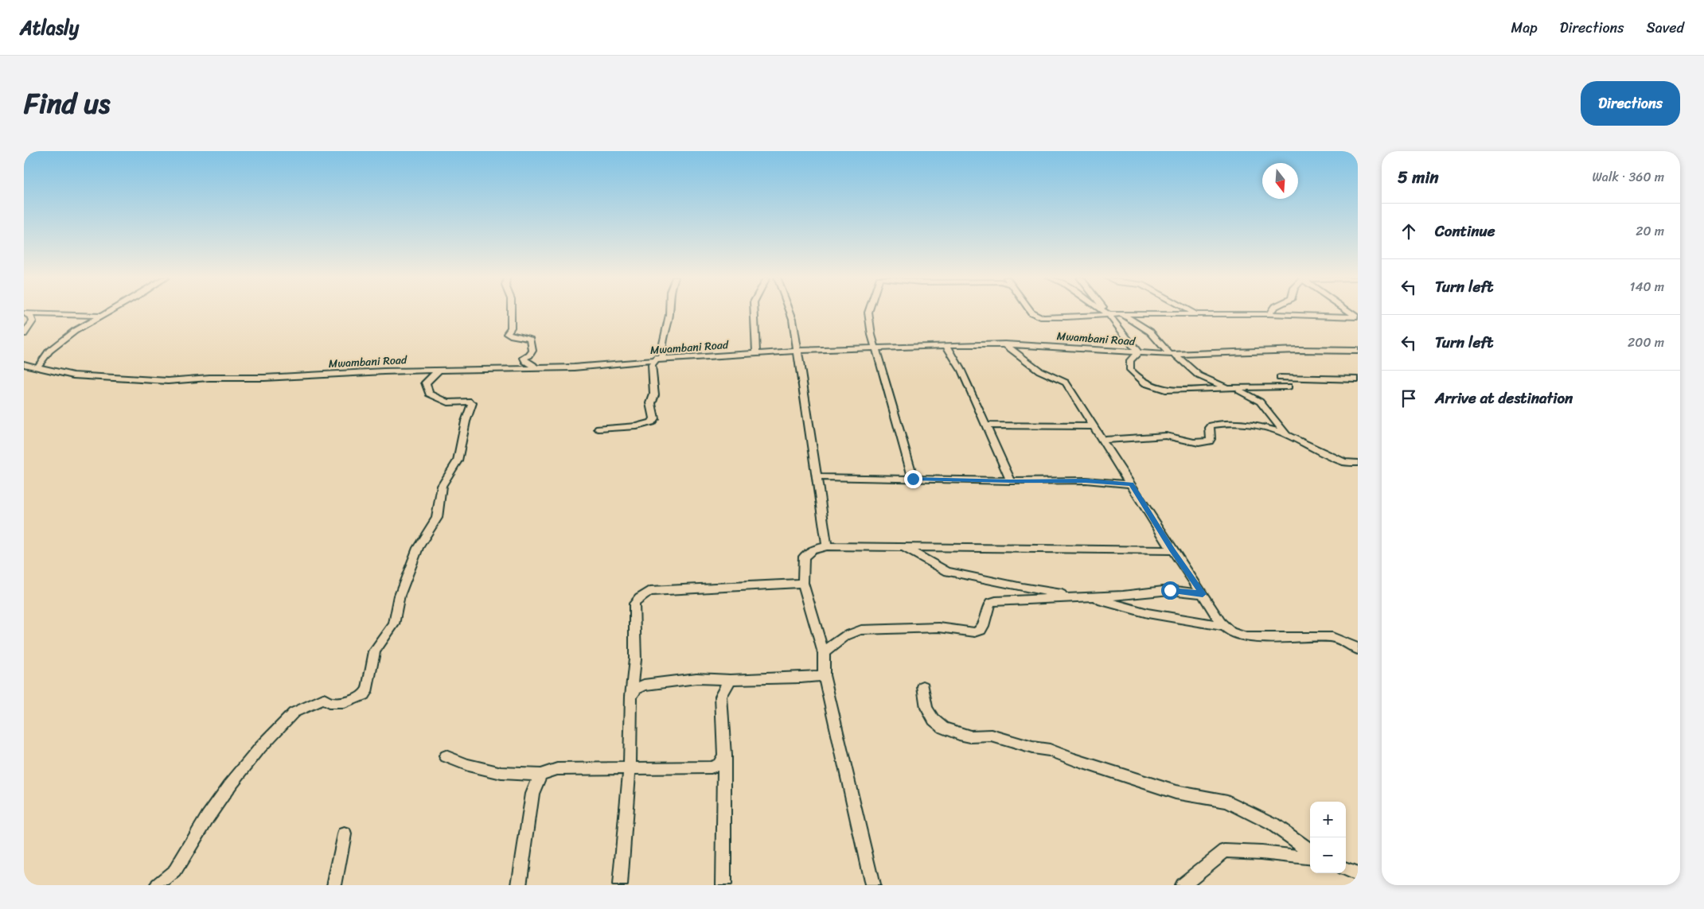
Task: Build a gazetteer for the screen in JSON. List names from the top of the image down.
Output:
{
  "streets": {
    "street": ["Mwambani Road"]
  },
  "north": "bottom",
  "page": {
    "header": "Atlasly",
    "nav": ["Map", "Directions", "Saved"],
    "title": "Find us",
    "buttons": "Directions",
    "heading": ["5 min", "Walk · 360 m"],
    "list": [
      ["Continue", "20 m"],
      ["Turn left", "140 m"],
      ["Turn left", "200 m"],
      "Arrive at destination"
    ],
    "map_buttons": ["+", "−"]
  }
}
